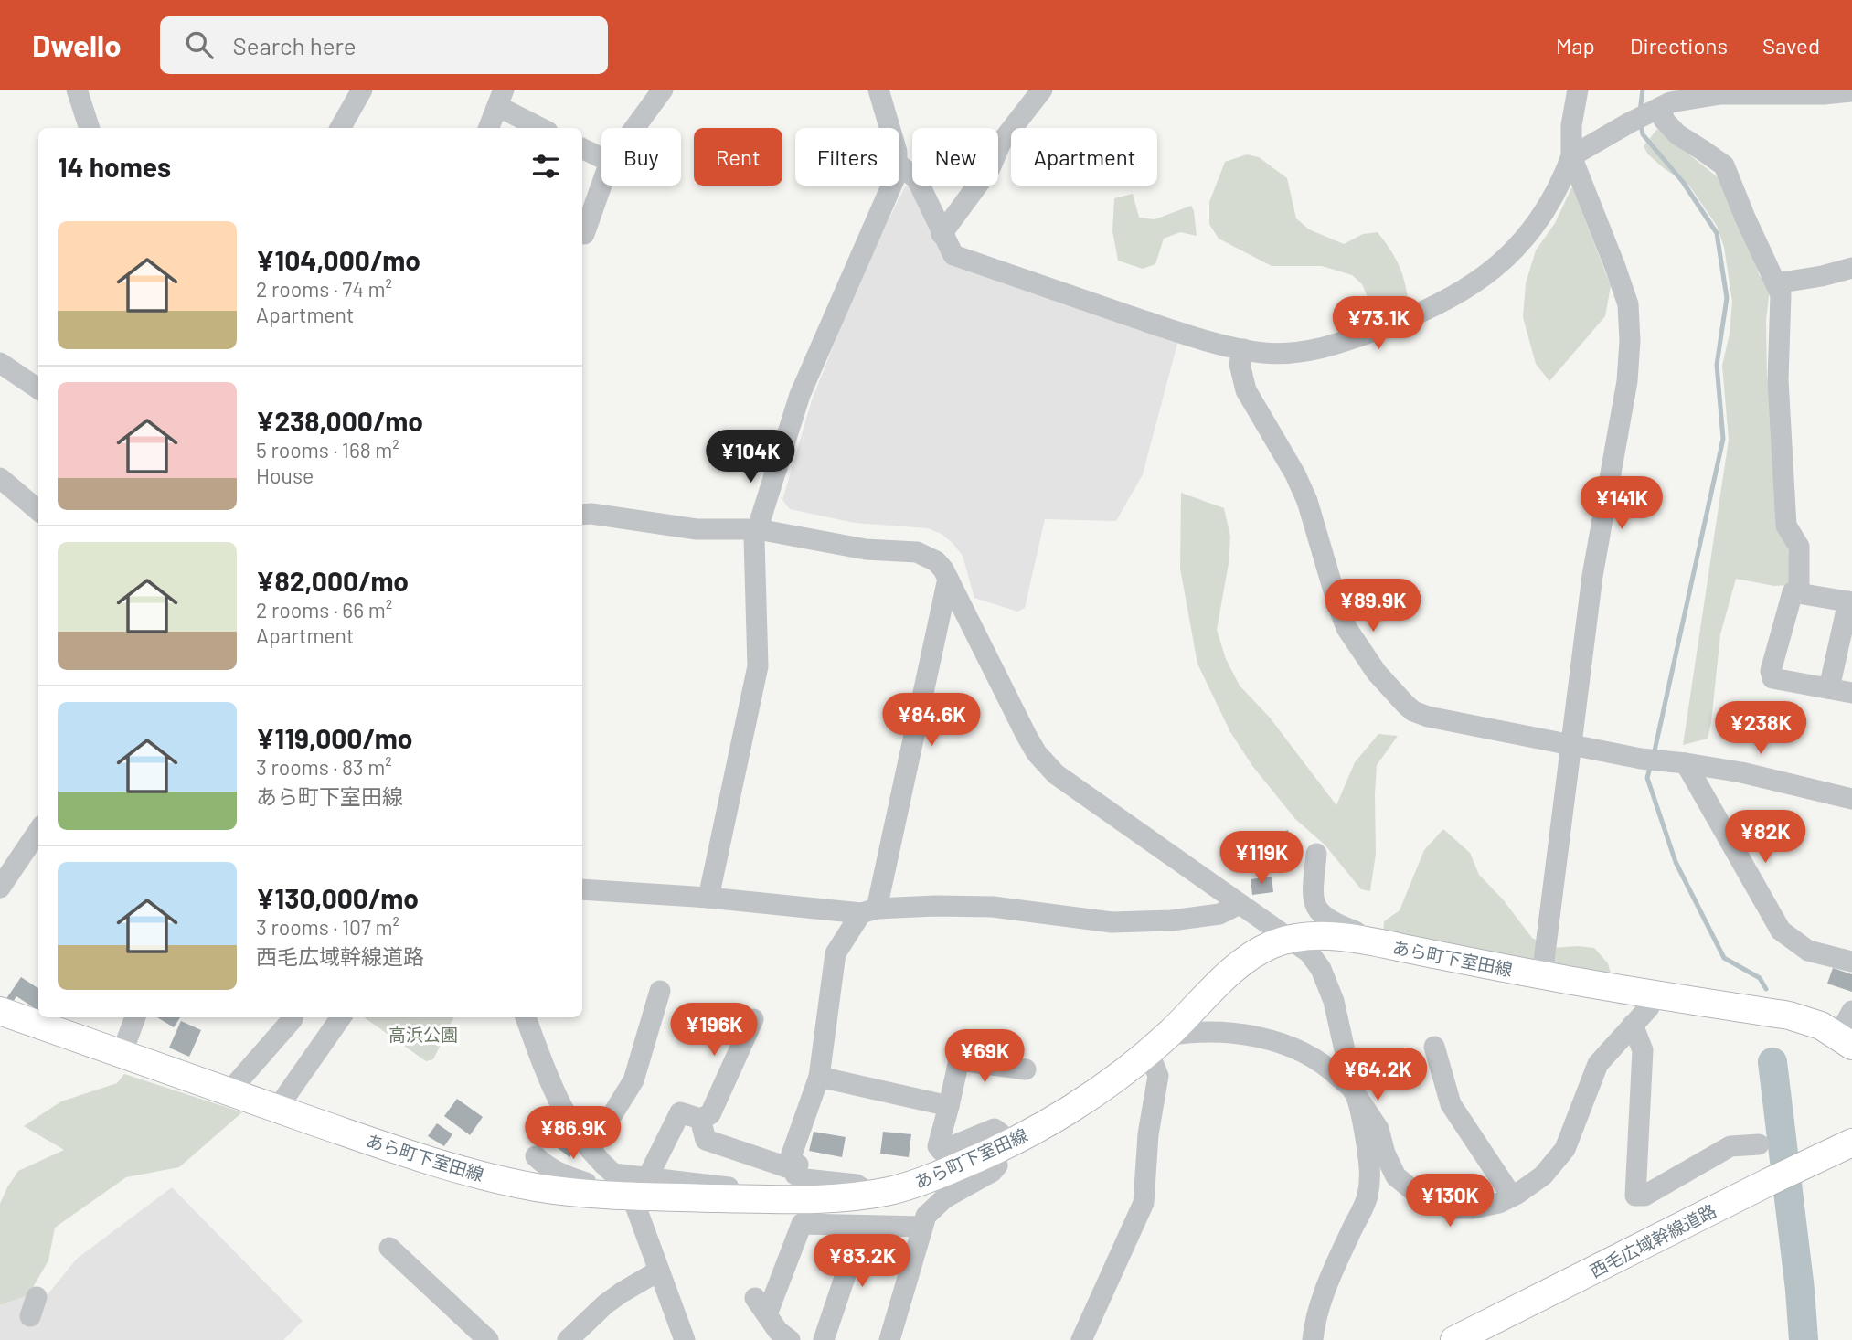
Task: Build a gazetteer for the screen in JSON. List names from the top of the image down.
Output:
{
  "streets": {
    "main road": ["あら町下室田線", "西毛広域幹線道路"]
  },
  "parks": ["高浜公園"],
  "page": {
    "header": "Dwello",
    "search": "Search here",
    "nav": ["Map", "Directions", "Saved"],
    "chip": [
      "Buy",
      "Rent",
      "Filters",
      "New",
      "Apartment"
    ],
    "heading": "14 homes",
    "list": [
      {
        "name": "¥104,000/mo",
        "note": "2 rooms · 74 m² · Apartment"
      },
      {
        "name": "¥238,000/mo",
        "note": "5 rooms · 168 m² · House"
      },
      {
        "name": "¥82,000/mo",
        "note": "2 rooms · 66 m² · Apartment"
      },
      {
        "name": "¥119,000/mo",
        "note": "3 rooms · 83 m² · あら町下室田線"
      },
      {
        "name": "¥130,000/mo",
        "note": "3 rooms · 107 m² · 西毛広域幹線道路"
      }
    ],
    "price": [
      "¥73.1K",
      "¥104K",
      "¥141K",
      "¥89.9K",
      "¥84.6K",
      "¥238K",
      "¥82K",
      "¥119K",
      "¥196K",
      "¥69K",
      "¥64.2K",
      "¥86.9K",
      "¥130K",
      "¥83.2K"
    ]
  }
}
